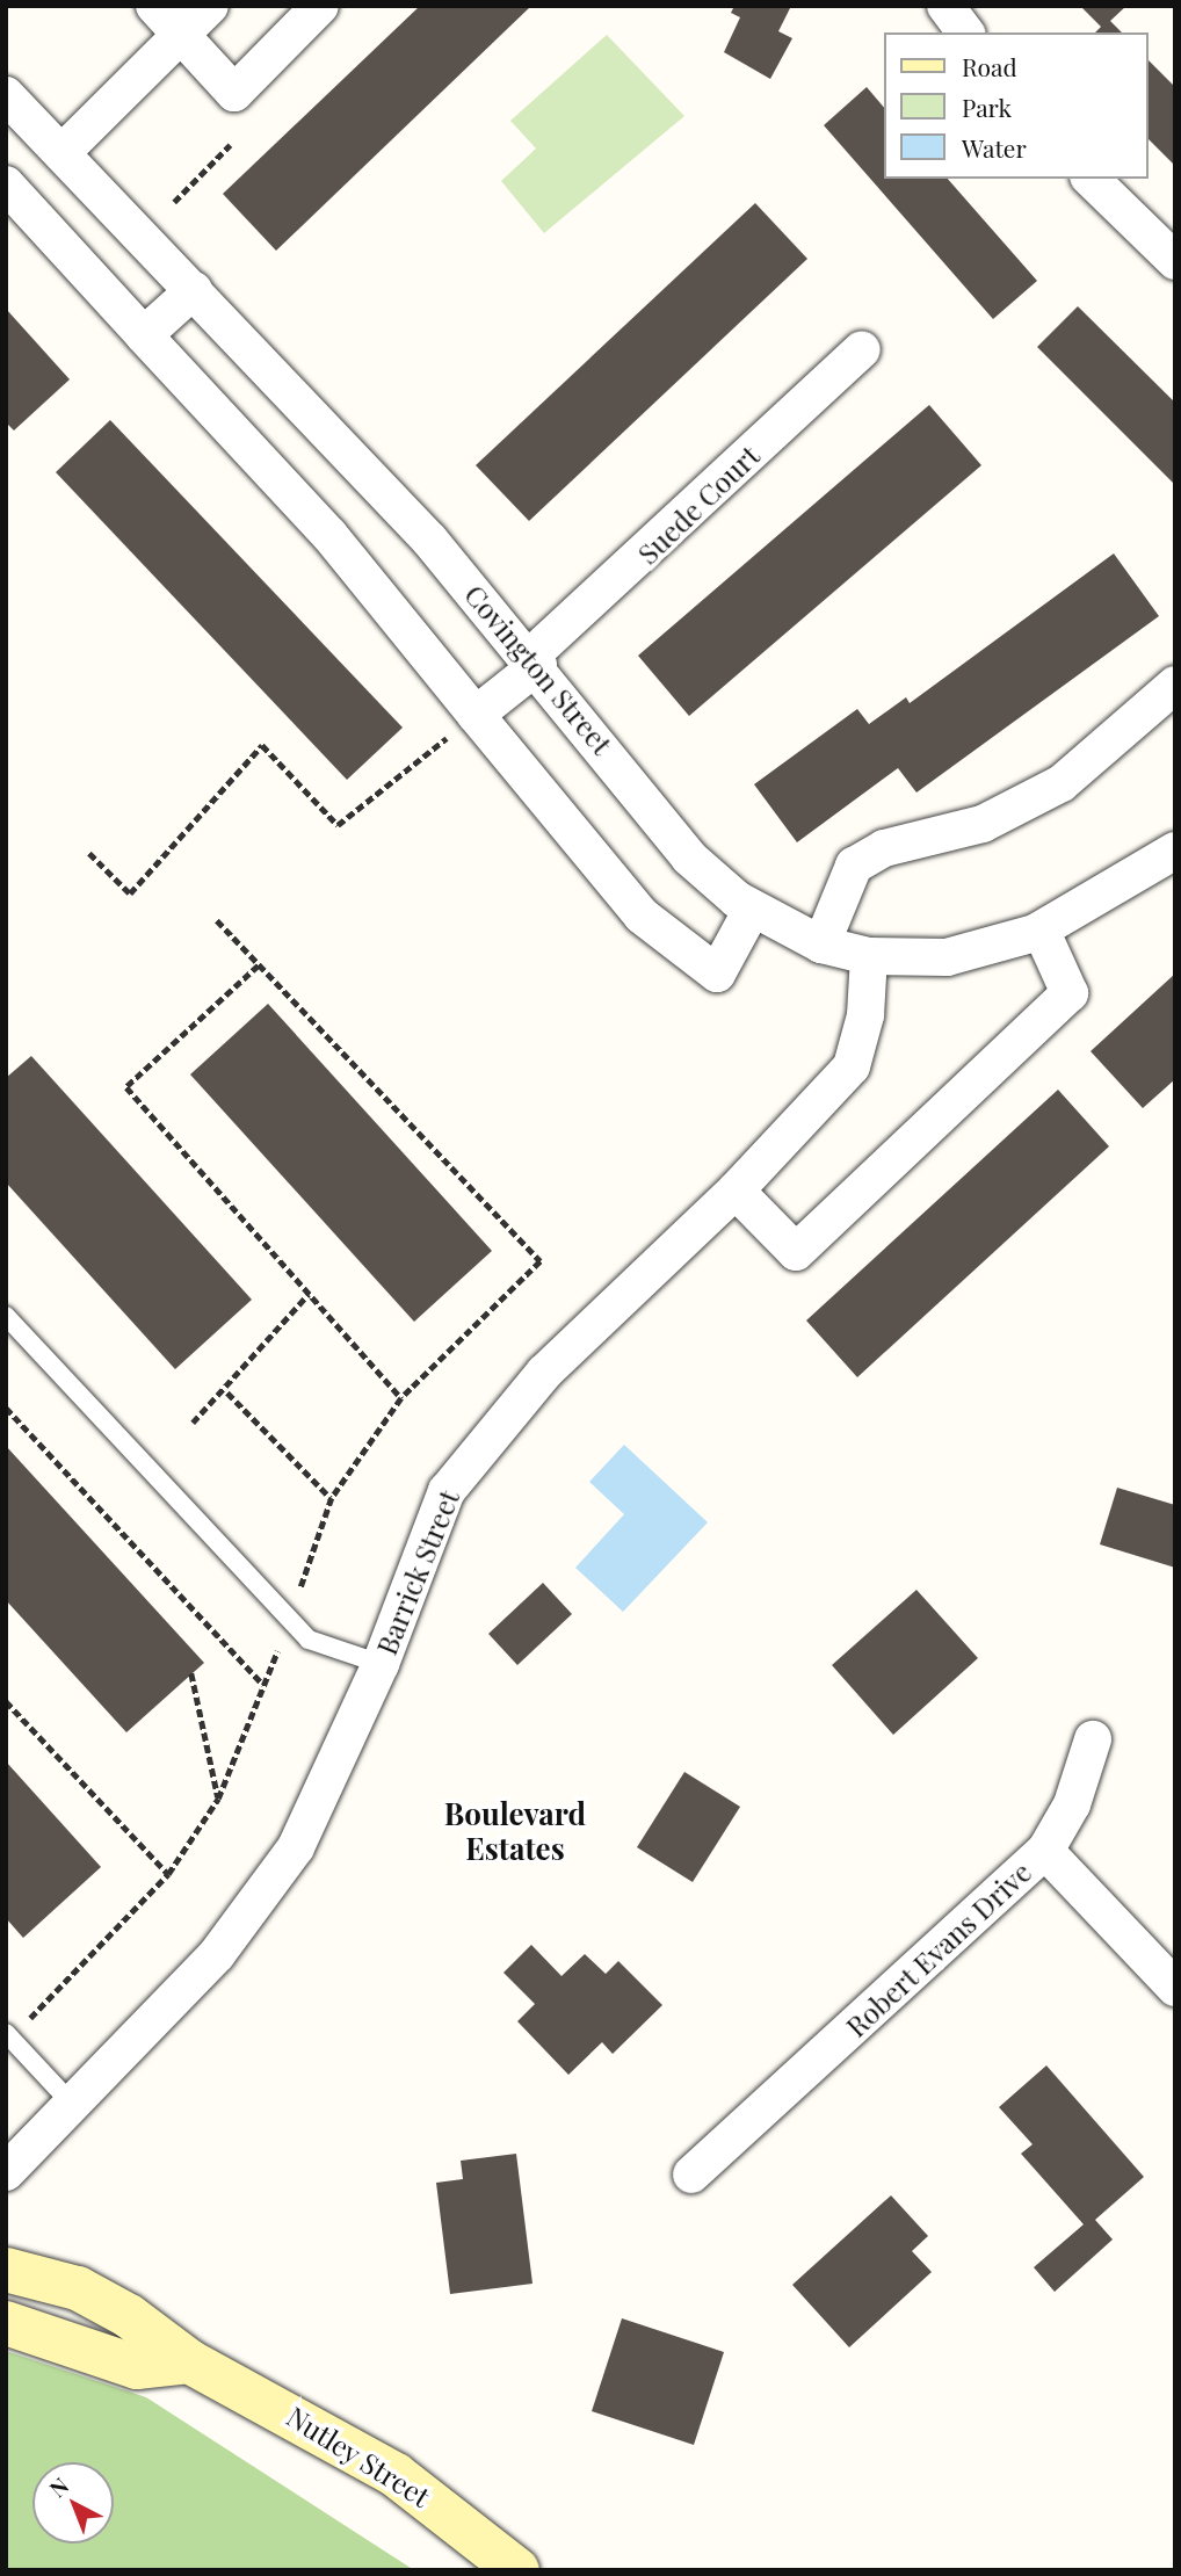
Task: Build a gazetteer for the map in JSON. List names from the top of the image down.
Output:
{
  "streets": {
    "main road": ["Nutley Street"],
    "street": [
      "Suede Court",
      "Covington Street",
      "Barrick Street",
      "Robert Evans Drive"
    ]
  },
  "crossings": [
    ["Suede Court", "Covington Street"],
    ["Covington Street", "Barrick Street"]
  ],
  "districts": ["Boulevard Estates"],
  "legend": ["Road", "Park", "Water"],
  "north": "top left"
}
